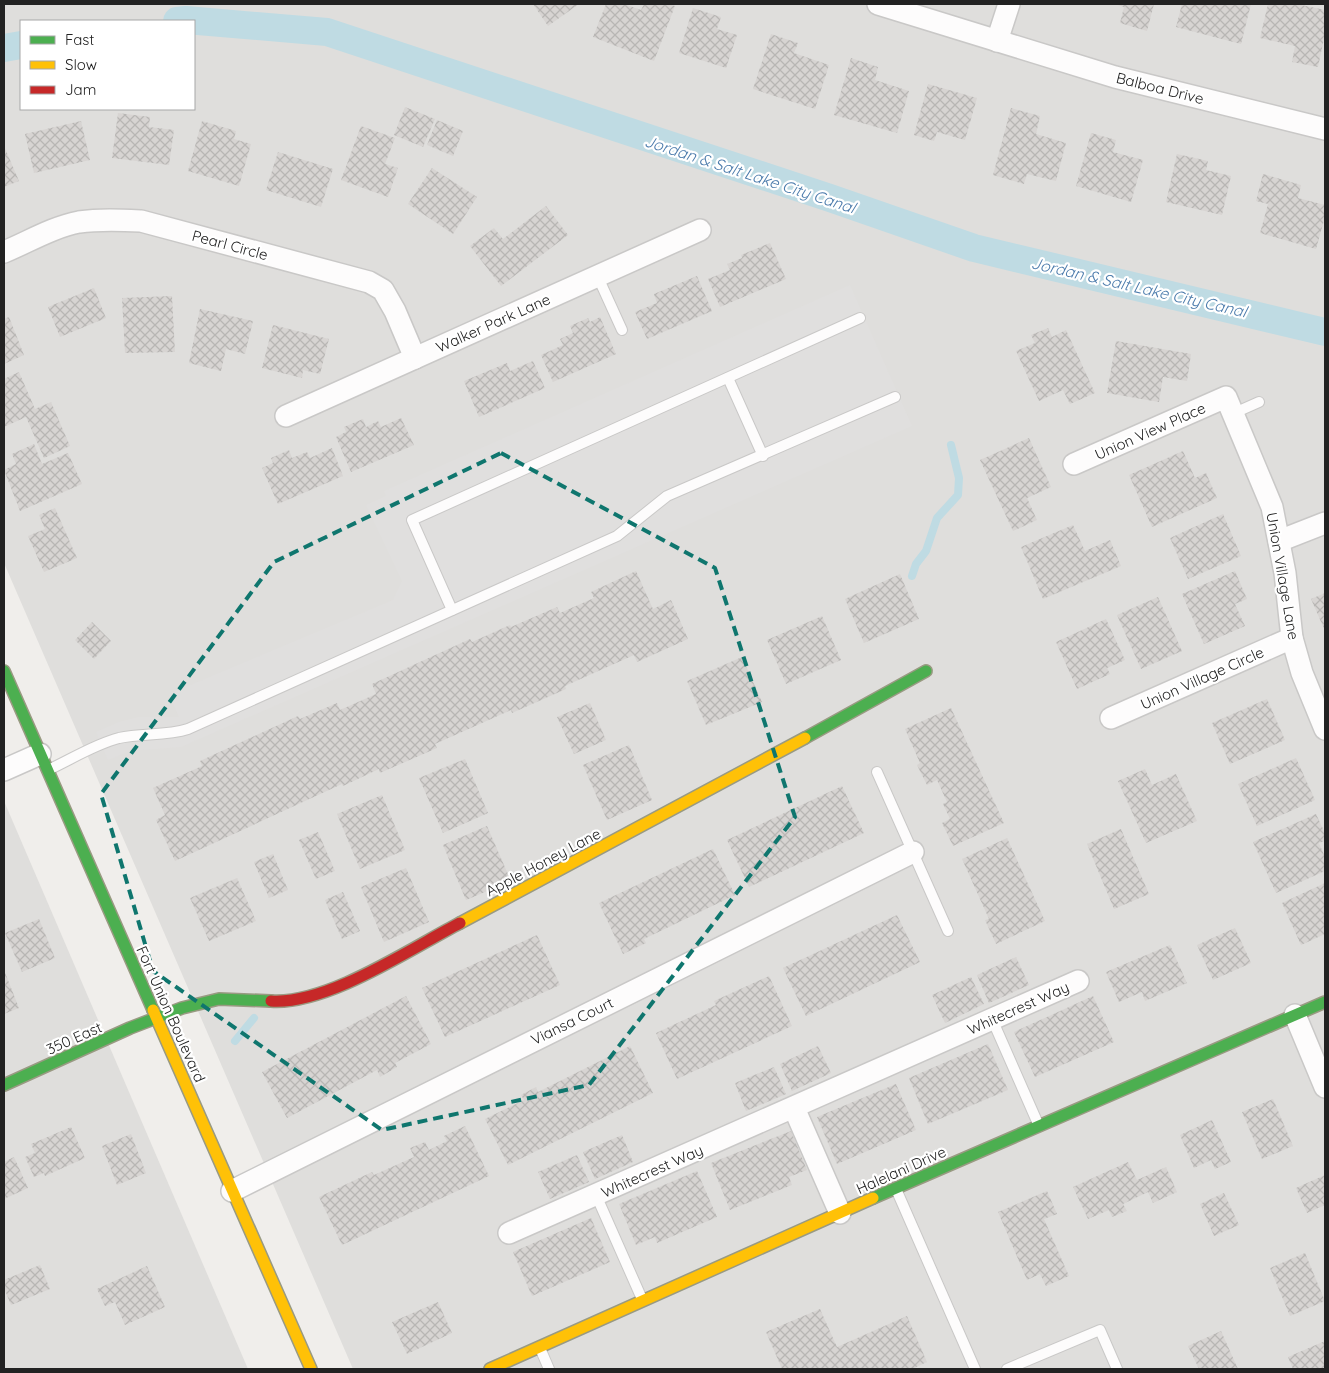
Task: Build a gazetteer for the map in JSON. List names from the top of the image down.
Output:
{
  "streets": {
    "street": [
      "Balboa Drive",
      "Pearl Circle",
      "Walker Park Lane",
      "Union View Place",
      "Union Village Lane",
      "Union Village Circle",
      "Apple Honey Lane",
      "Whitecrest Way",
      "Fort Union Boulevard",
      "Viansa Court",
      "350 East",
      "Halelani Drive"
    ]
  },
  "crossings": [
    ["Pearl Circle", "Walker Park Lane"],
    ["Union View Place", "Union Village Lane"],
    ["Union Village Lane", "Union Village Circle"],
    ["Apple Honey Lane", "Fort Union Boulevard"],
    ["Apple Honey Lane", "350 East"],
    ["Fort Union Boulevard", "Viansa Court"],
    ["Fort Union Boulevard", "350 East"]
  ],
  "water": ["Jordan & Salt Lake City Canal"],
  "legend": ["Fast", "Slow", "Jam"]
}
